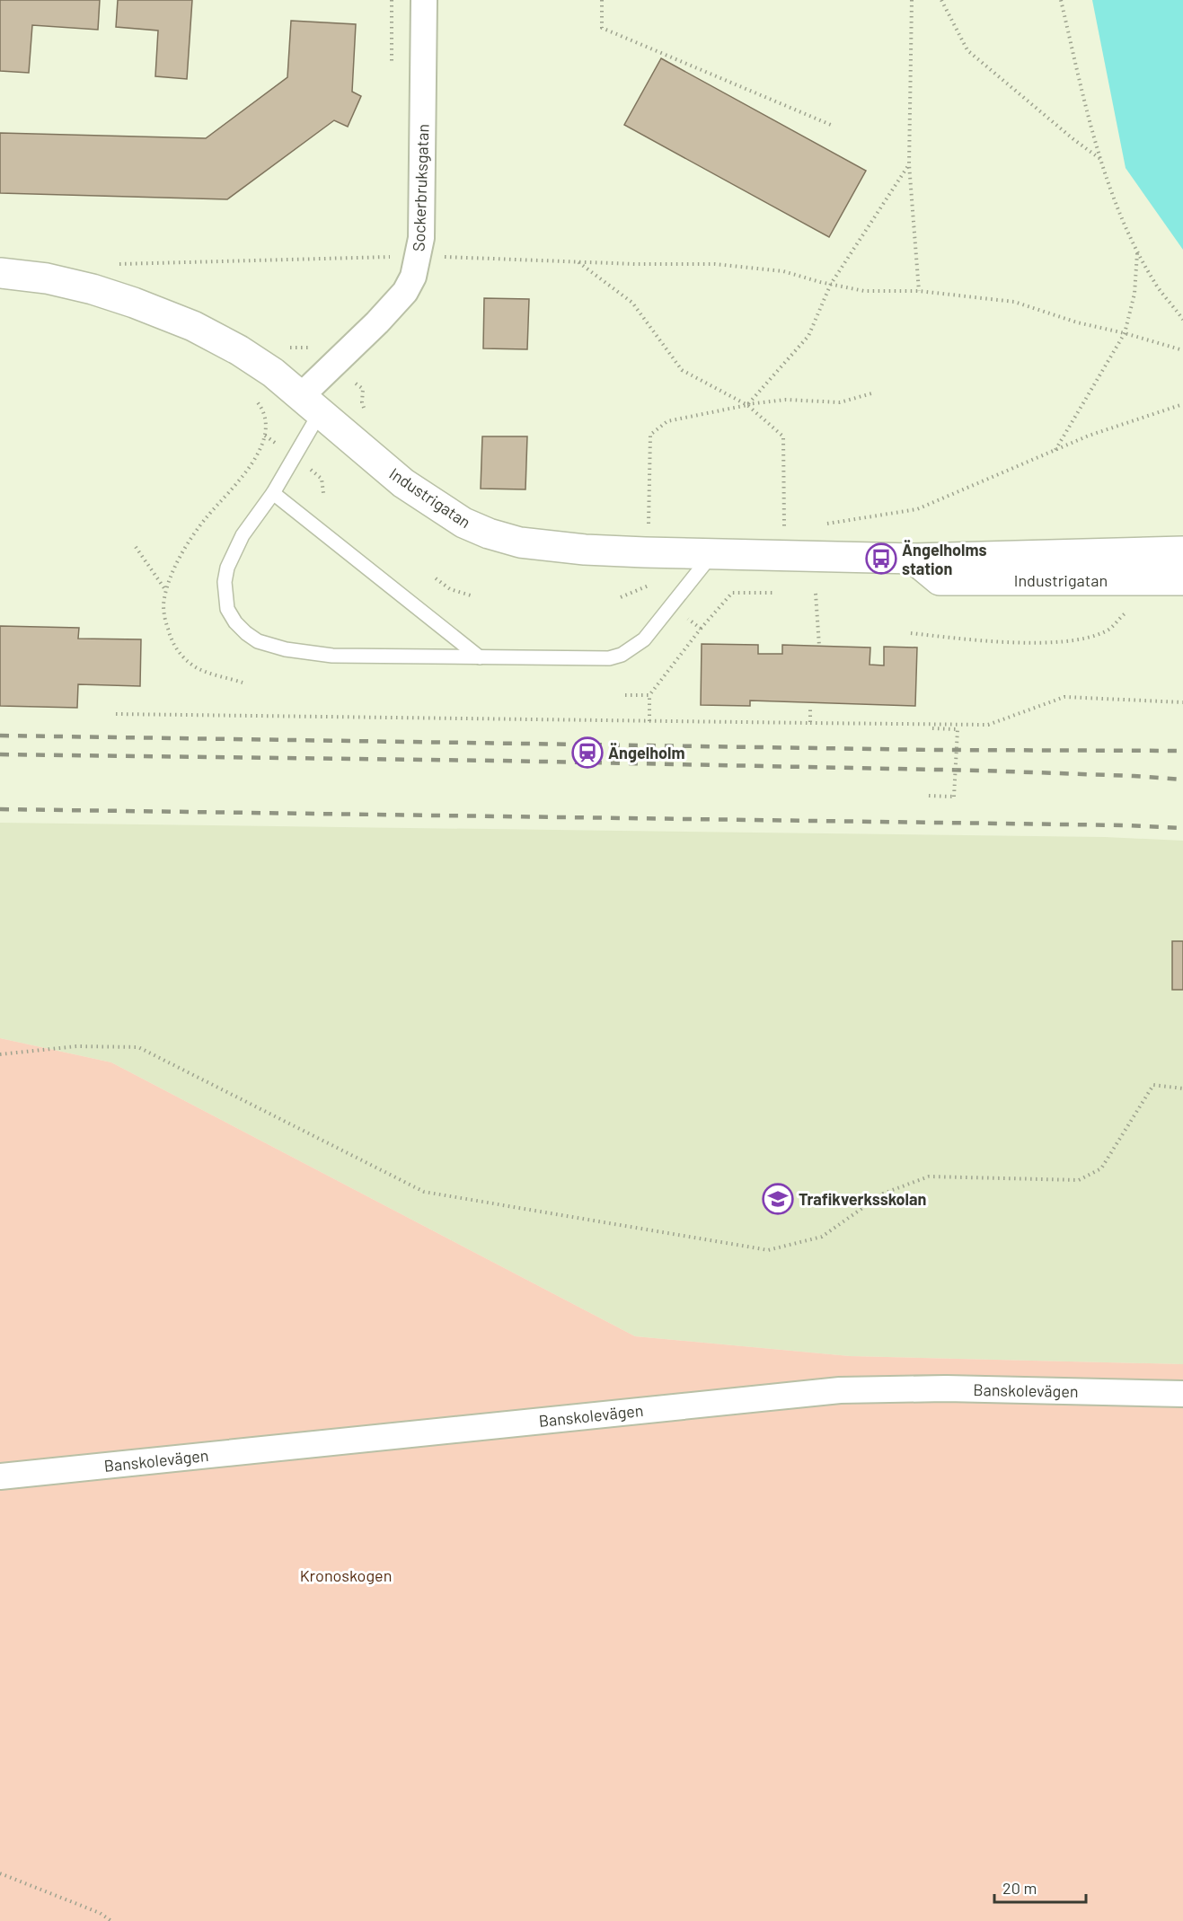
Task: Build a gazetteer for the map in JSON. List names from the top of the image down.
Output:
{
  "streets": {
    "street": ["Sockerbruksgatan", "Industrigatan", "Banskolevägen"]
  },
  "crossings": [
    ["Sockerbruksgatan", "Industrigatan"]
  ],
  "parks": ["Kronoskogen"],
  "places": {
    "bus stop": ["Ängelholms station"],
    "station": ["Ängelholm"],
    "school or university": ["Trafikverksskolan"]
  },
  "scale_bar": "20 m"
}
